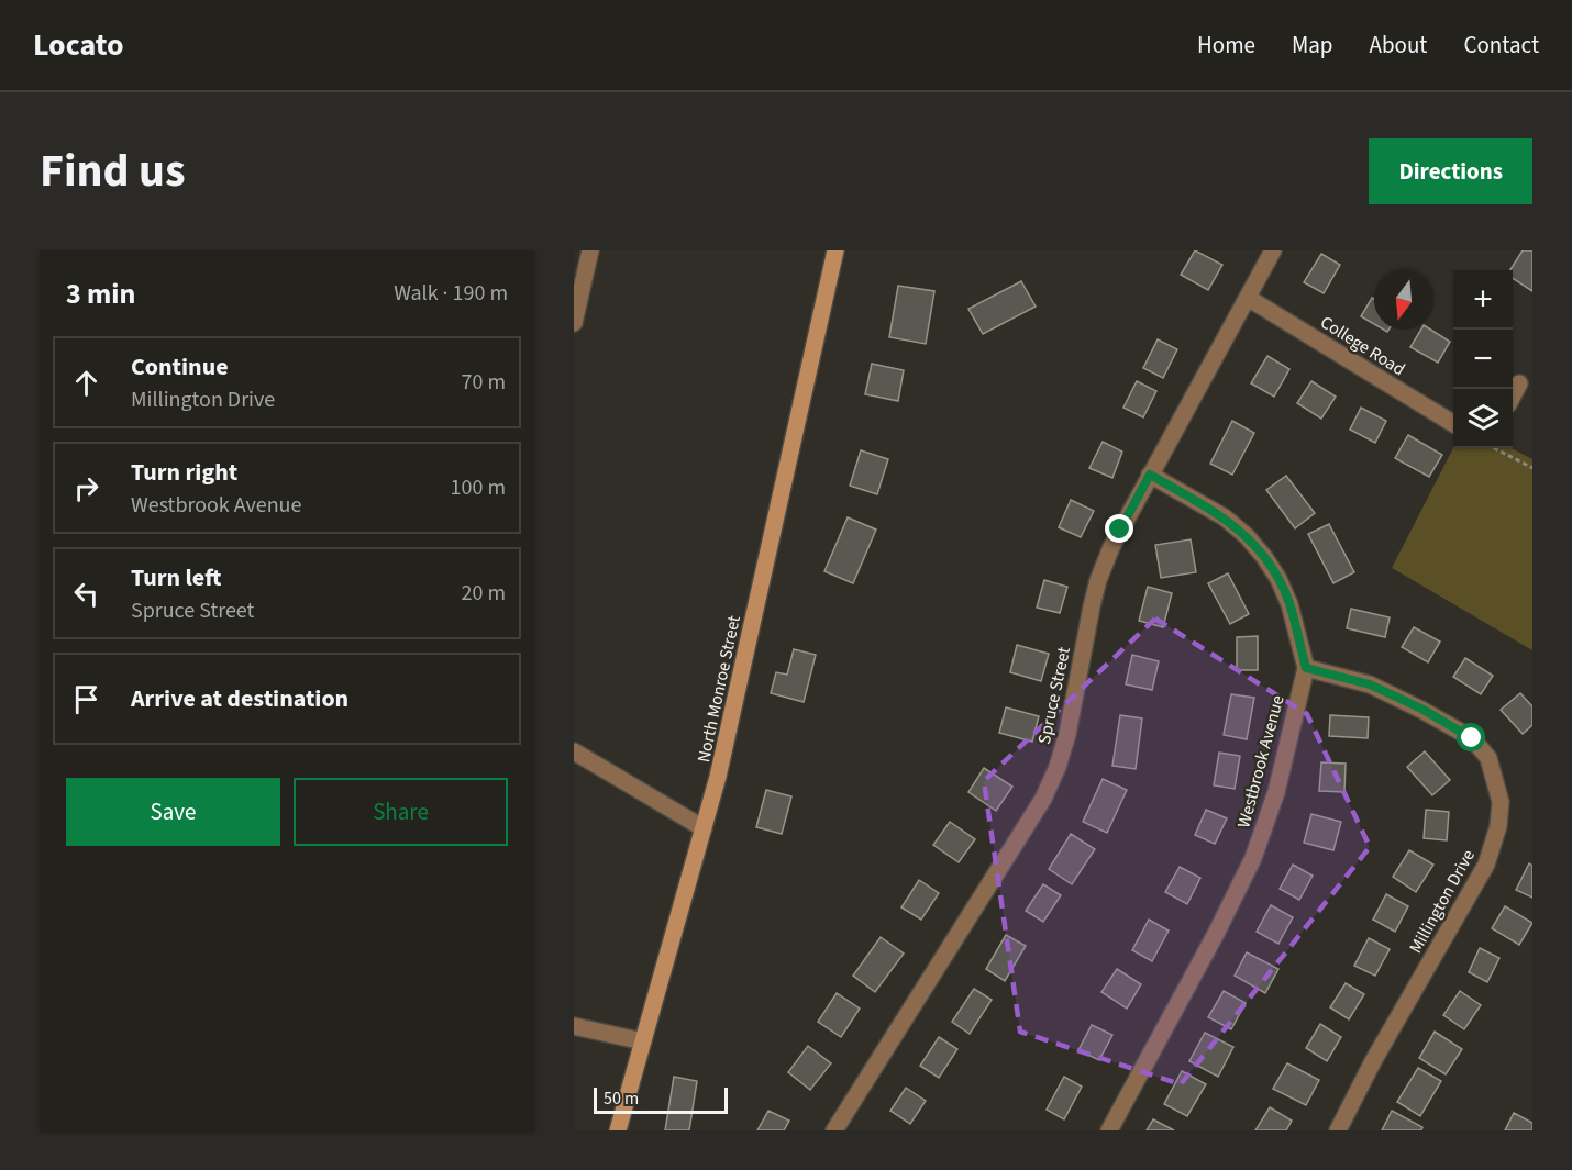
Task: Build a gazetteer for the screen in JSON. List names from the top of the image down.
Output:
{
  "streets": {
    "main road": ["North Monroe Street"],
    "street": [
      "College Road",
      "Spruce Street",
      "Westbrook Avenue",
      "Millington Drive"
    ]
  },
  "crossings": [
    ["College Road", "Spruce Street"],
    ["Spruce Street", "Westbrook Avenue"],
    ["Westbrook Avenue", "Millington Drive"]
  ],
  "scale_bar": "50 m",
  "north": "bottom",
  "page": {
    "header": "Locato",
    "nav": [
      "Home",
      "Map",
      "About",
      "Contact"
    ],
    "title": "Find us",
    "buttons": [
      "Directions",
      ["Save", "Share"]
    ],
    "heading": ["3 min", "Walk · 190 m"],
    "map_buttons": ["+", "−"],
    "list": [
      ["Continue", "Millington Drive", "70 m"],
      ["Turn right", "Westbrook Avenue", "100 m"],
      ["Turn left", "Spruce Street", "20 m"],
      "Arrive at destination"
    ],
    "scale": "50 m"
  }
}
